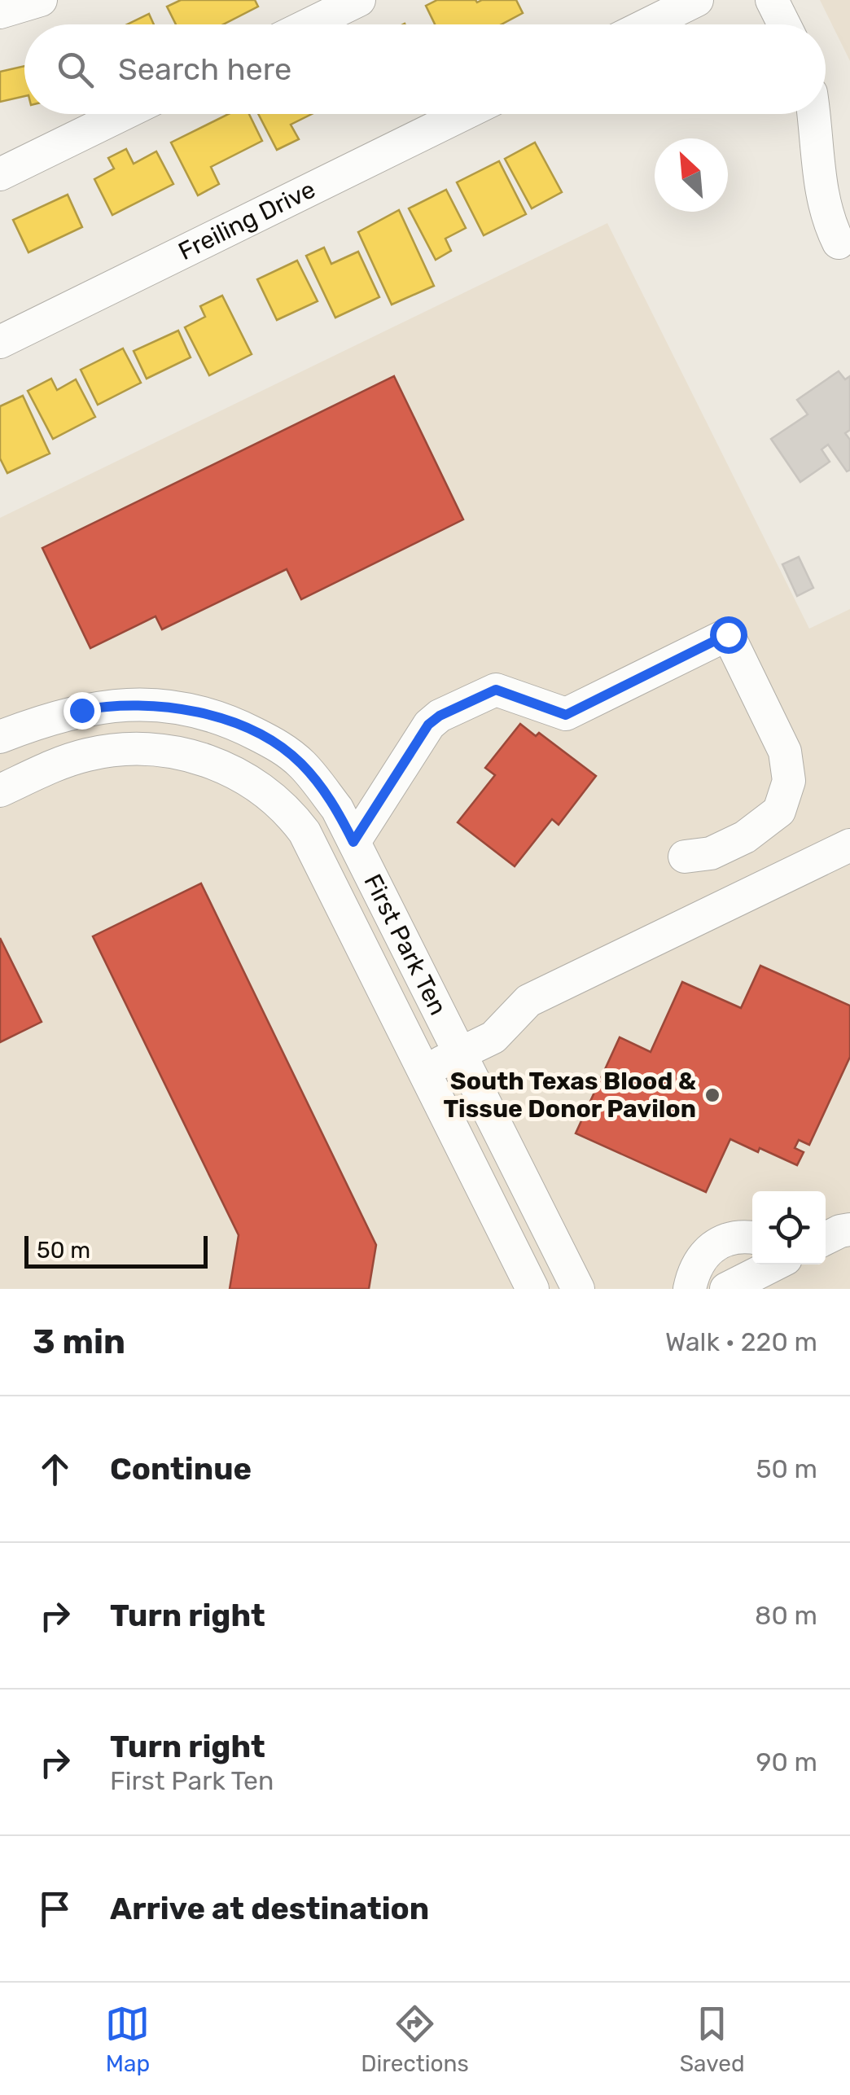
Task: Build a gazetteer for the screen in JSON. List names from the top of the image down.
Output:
{
  "streets": {
    "street": ["Freiling Drive", "First Park Ten"]
  },
  "places": ["South Texas Blood & Tissue Donor Pavilon"],
  "scale_bar": "50 m",
  "north": "top left",
  "page": {
    "search": "Search here",
    "scale": "50 m",
    "heading": ["3 min", "Walk · 220 m"],
    "list": [
      ["Continue", "50 m"],
      ["Turn right", "80 m"],
      ["Turn right", "First Park Ten", "90 m"],
      "Arrive at destination"
    ],
    "nav": ["Map", "Directions", "Saved"]
  }
}
